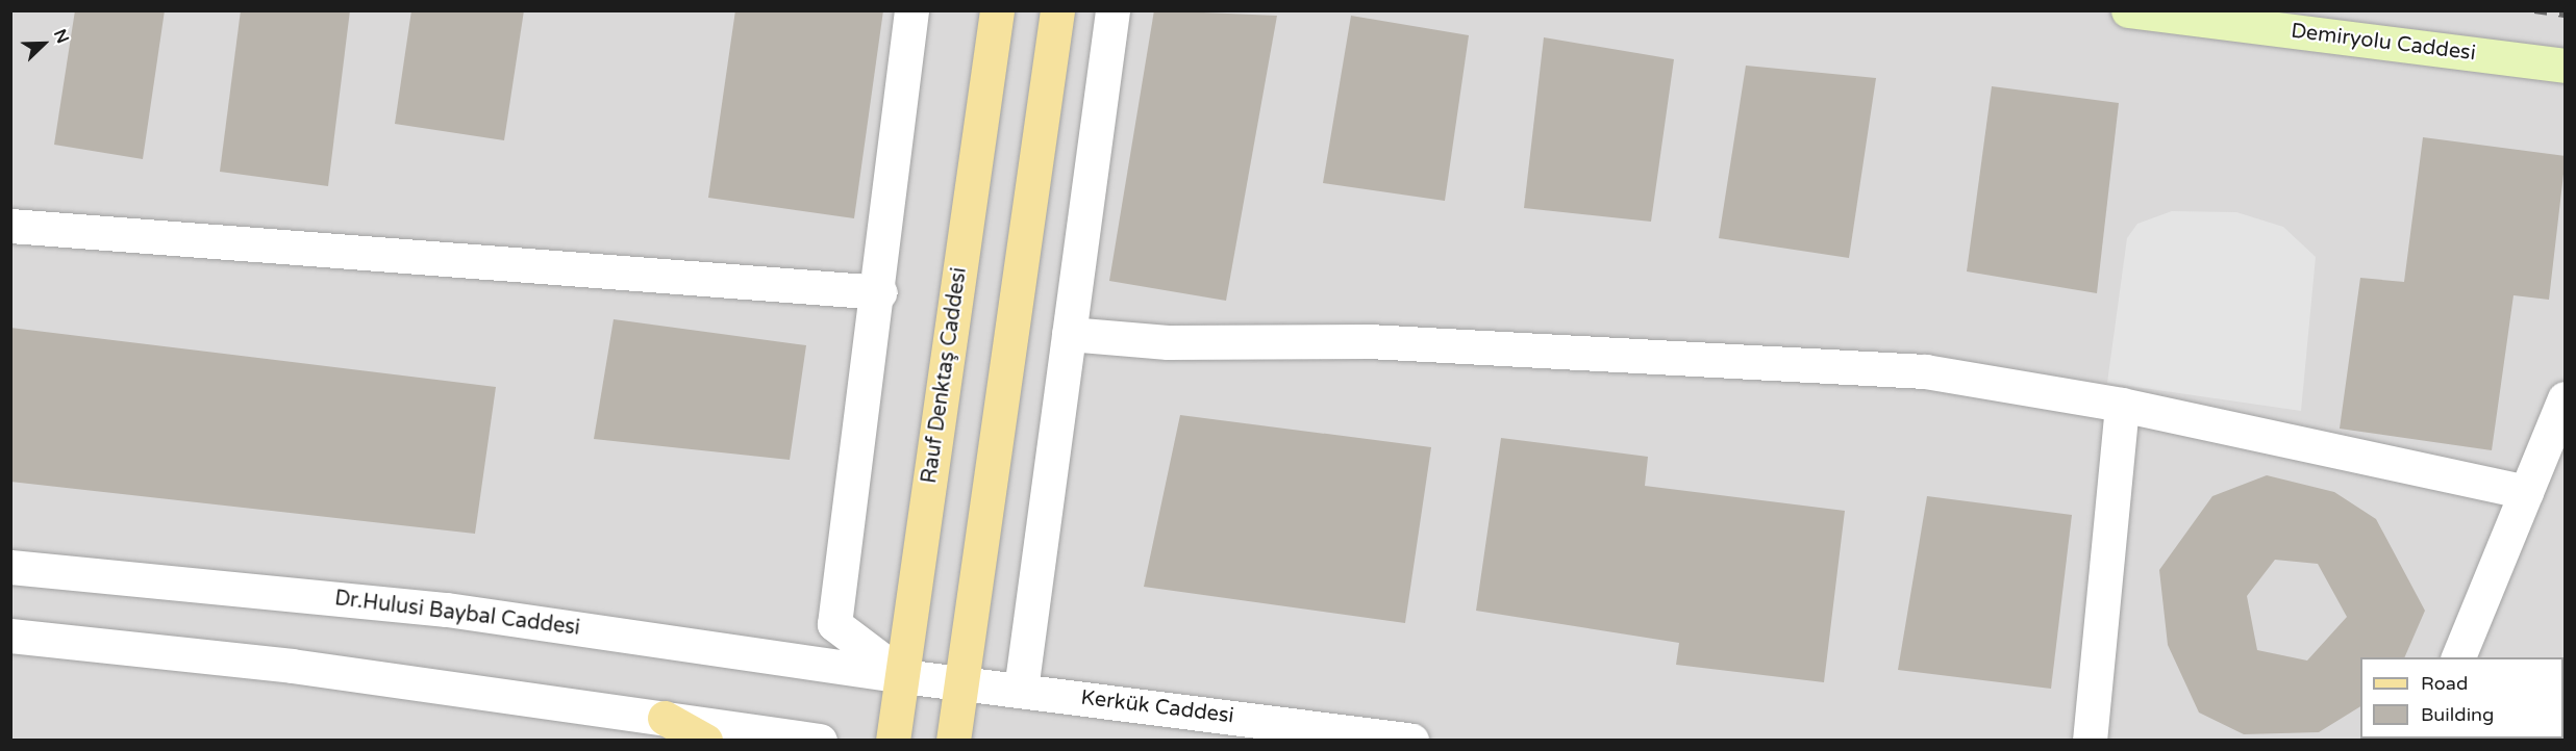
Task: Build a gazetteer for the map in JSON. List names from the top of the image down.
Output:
{
  "streets": {
    "main road": ["Demiryolu Caddesi", "Rauf Denktaş Caddesi"],
    "street": ["Dr.Hulusi Baybal Caddesi", "Kerkük Caddesi"]
  },
  "crossings": [
    ["Rauf Denktaş Caddesi", "Dr.Hulusi Baybal Caddesi"],
    ["Rauf Denktaş Caddesi", "Kerkük Caddesi"],
    ["Dr.Hulusi Baybal Caddesi", "Kerkük Caddesi"]
  ],
  "legend": ["Road", "Building"],
  "north": "top right"
}
